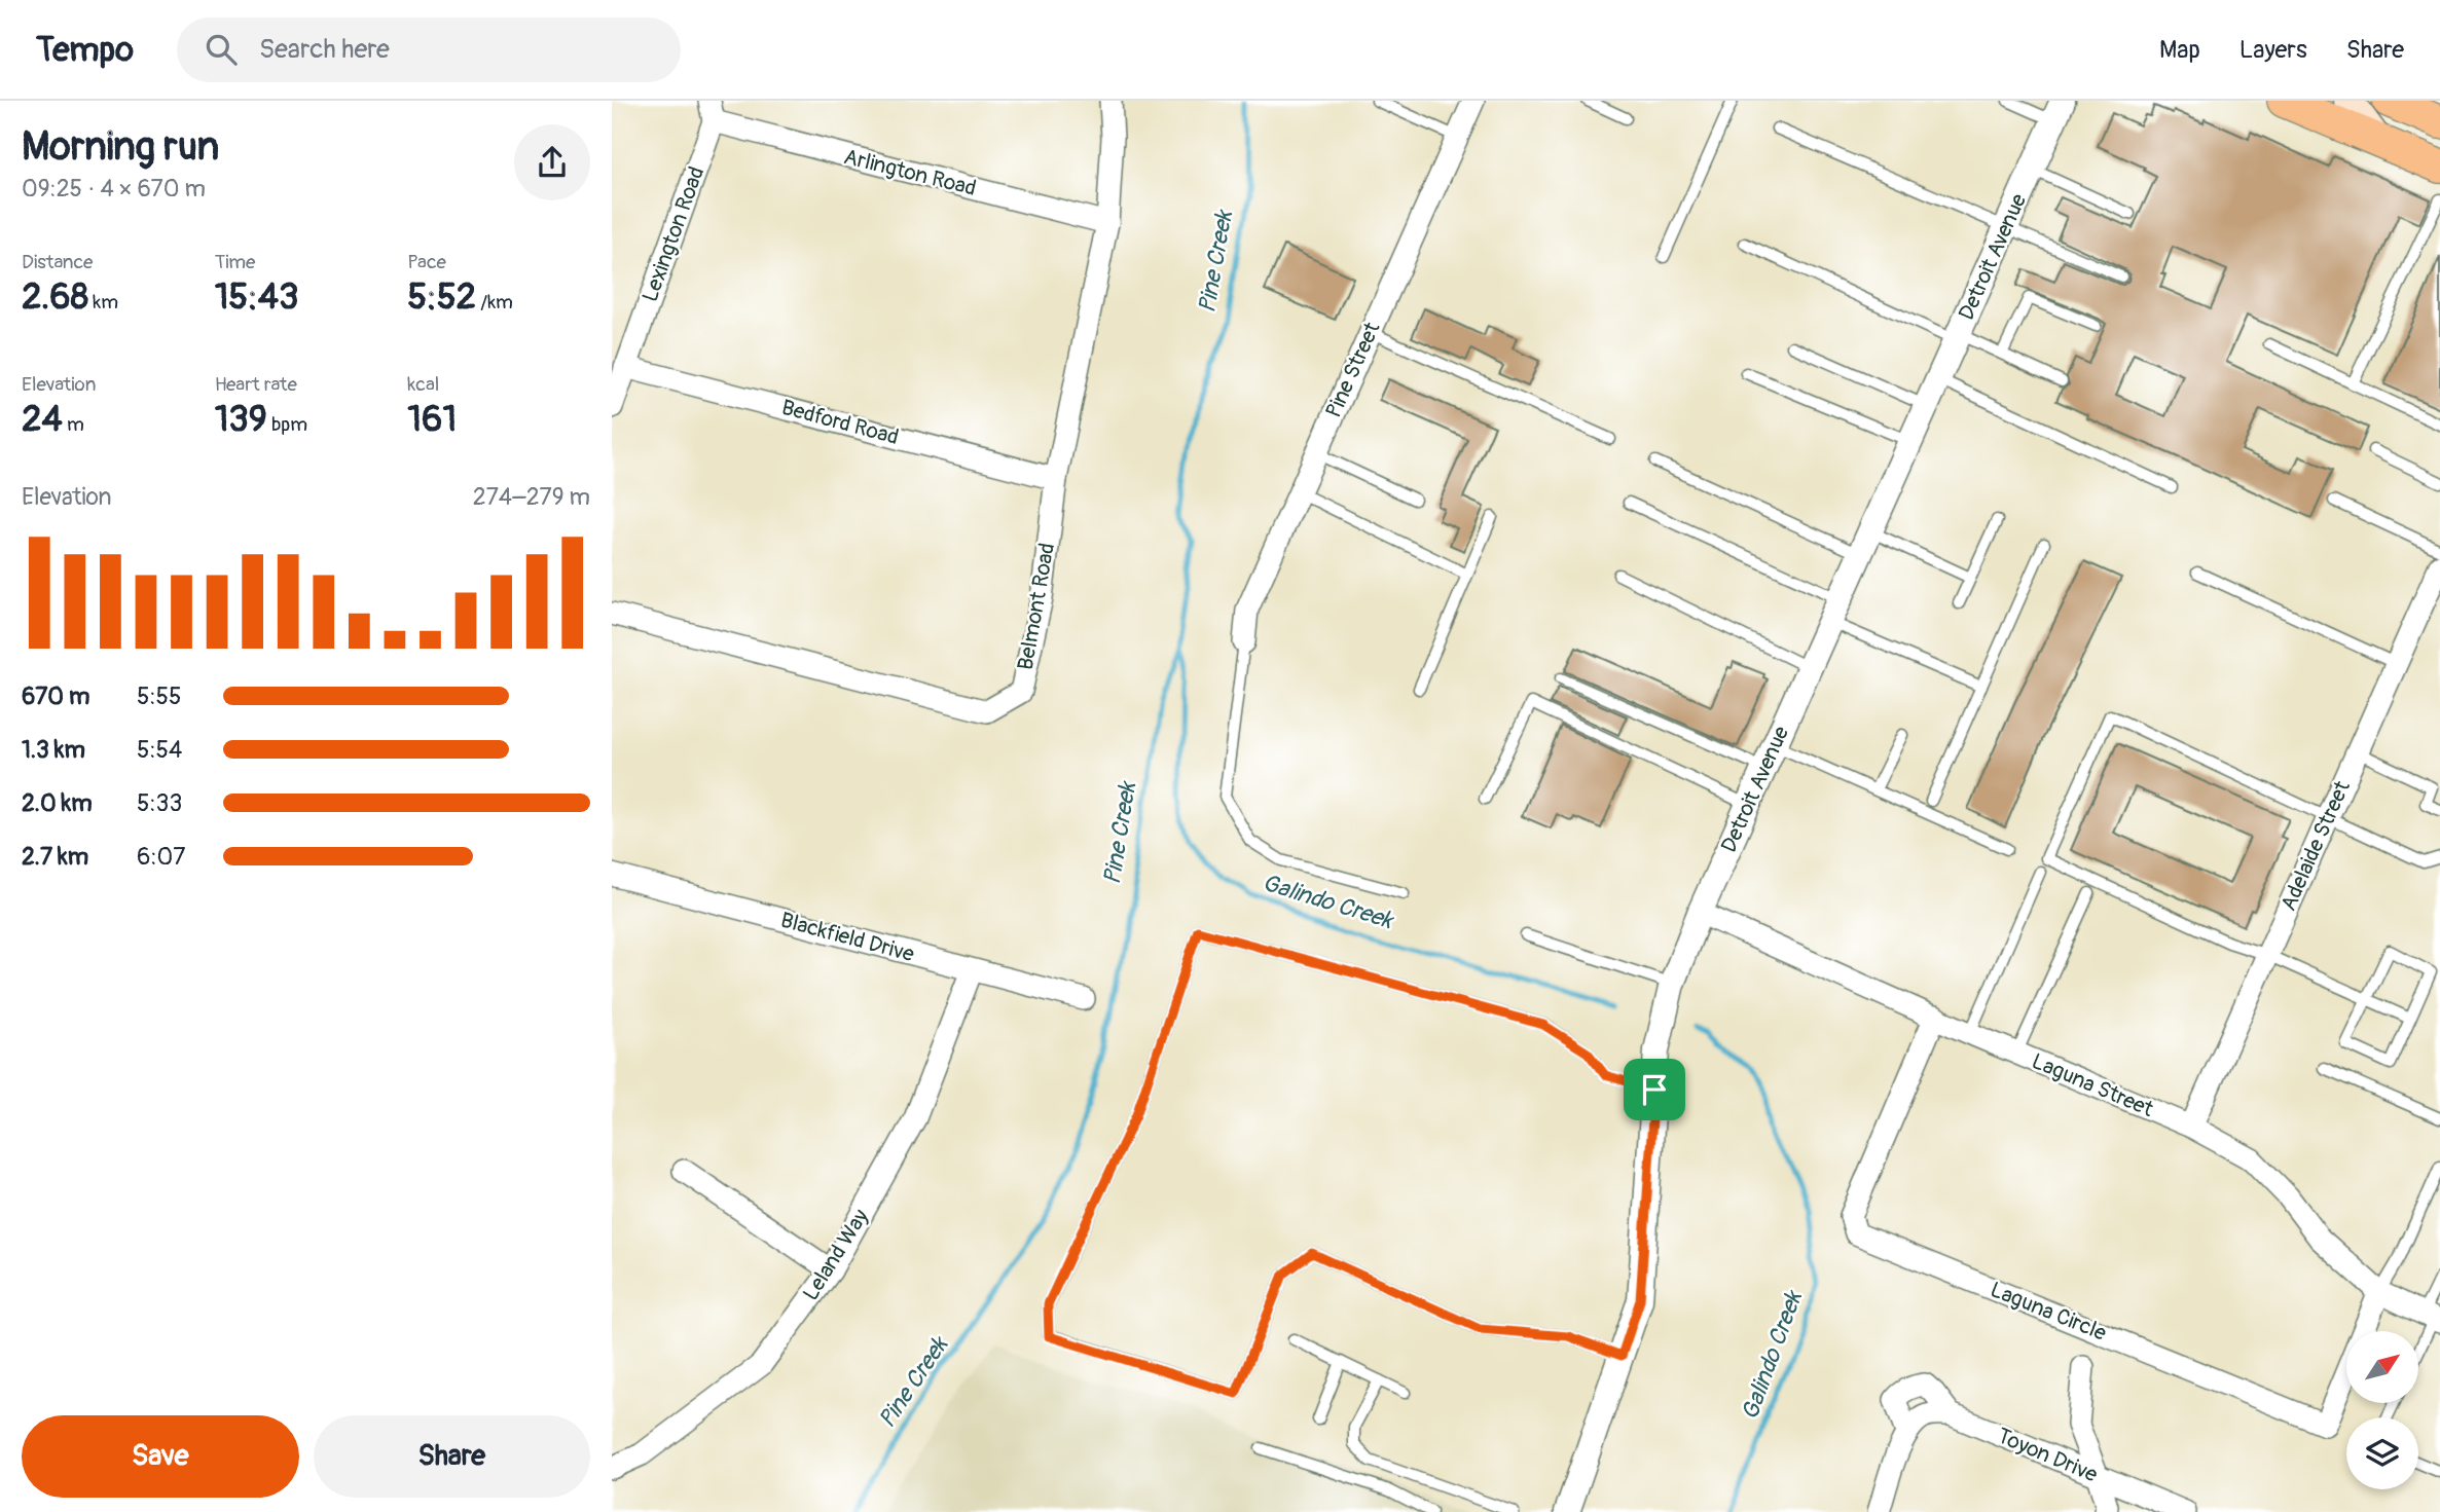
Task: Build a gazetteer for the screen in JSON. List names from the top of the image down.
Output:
{
  "streets": {
    "street": [
      "Arlington Road",
      "Lexington Road",
      "Detroit Avenue",
      "Pine Street",
      "Bedford Road",
      "Belmont Road",
      "Adelaide Street",
      "Blackfield Drive",
      "Laguna Street",
      "Leland Way",
      "Laguna Circle",
      "Toyon Drive"
    ]
  },
  "crossings": [
    ["Arlington Road", "Lexington Road"],
    ["Arlington Road", "Belmont Road"],
    ["Lexington Road", "Bedford Road"],
    ["Detroit Avenue", "Laguna Street"],
    ["Bedford Road", "Belmont Road"],
    ["Adelaide Street", "Laguna Street"],
    ["Blackfield Drive", "Leland Way"],
    ["Laguna Street", "Laguna Circle"]
  ],
  "water": ["Pine Creek", "Galindo Creek"],
  "north": "top right",
  "page": {
    "header": "Tempo",
    "search": "Search here",
    "nav": ["Map", "Layers", "Share"],
    "heading": ["Morning run", "09:25 · 4 × 670 m"],
    "stats": [
      ["Distance", "2.68 km"],
      ["Time", "15:43"],
      ["Pace", "5:52 /km"],
      ["Elevation", "24 m"],
      ["Heart rate", "139 bpm"],
      ["kcal", "161"]
    ],
    "chart": ["Elevation", "274–279 m"],
    "list": [
      {
        "name": "670 m",
        "note": "5:55"
      },
      {
        "name": "1.3 km",
        "note": "5:54"
      },
      {
        "name": "2.0 km",
        "note": "5:33"
      },
      {
        "name": "2.7 km",
        "note": "6:07"
      }
    ],
    "buttons": ["Save", "Share"]
  }
}
